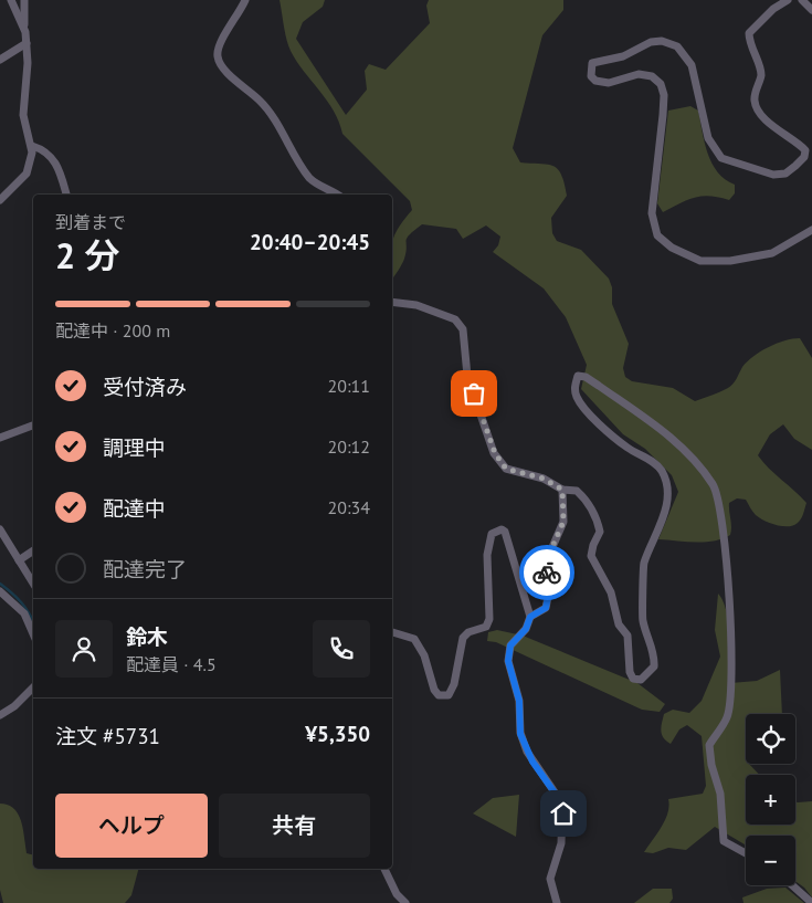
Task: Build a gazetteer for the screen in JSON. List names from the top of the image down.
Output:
{
  "page": {
    "heading": ["2 分", "到着まで", "20:40–20:45"],
    "panel": [
      "鈴木",
      "配達員 · 4.5",
      "注文 #5731",
      "¥5,350"
    ],
    "bar": "配達中 · 200 m",
    "list": [
      ["受付済み", "20:11"],
      ["調理中", "20:12"],
      ["配達中", "20:34"],
      "配達完了"
    ],
    "map_buttons": ["+", "−"],
    "buttons": ["ヘルプ", "共有"]
  }
}
